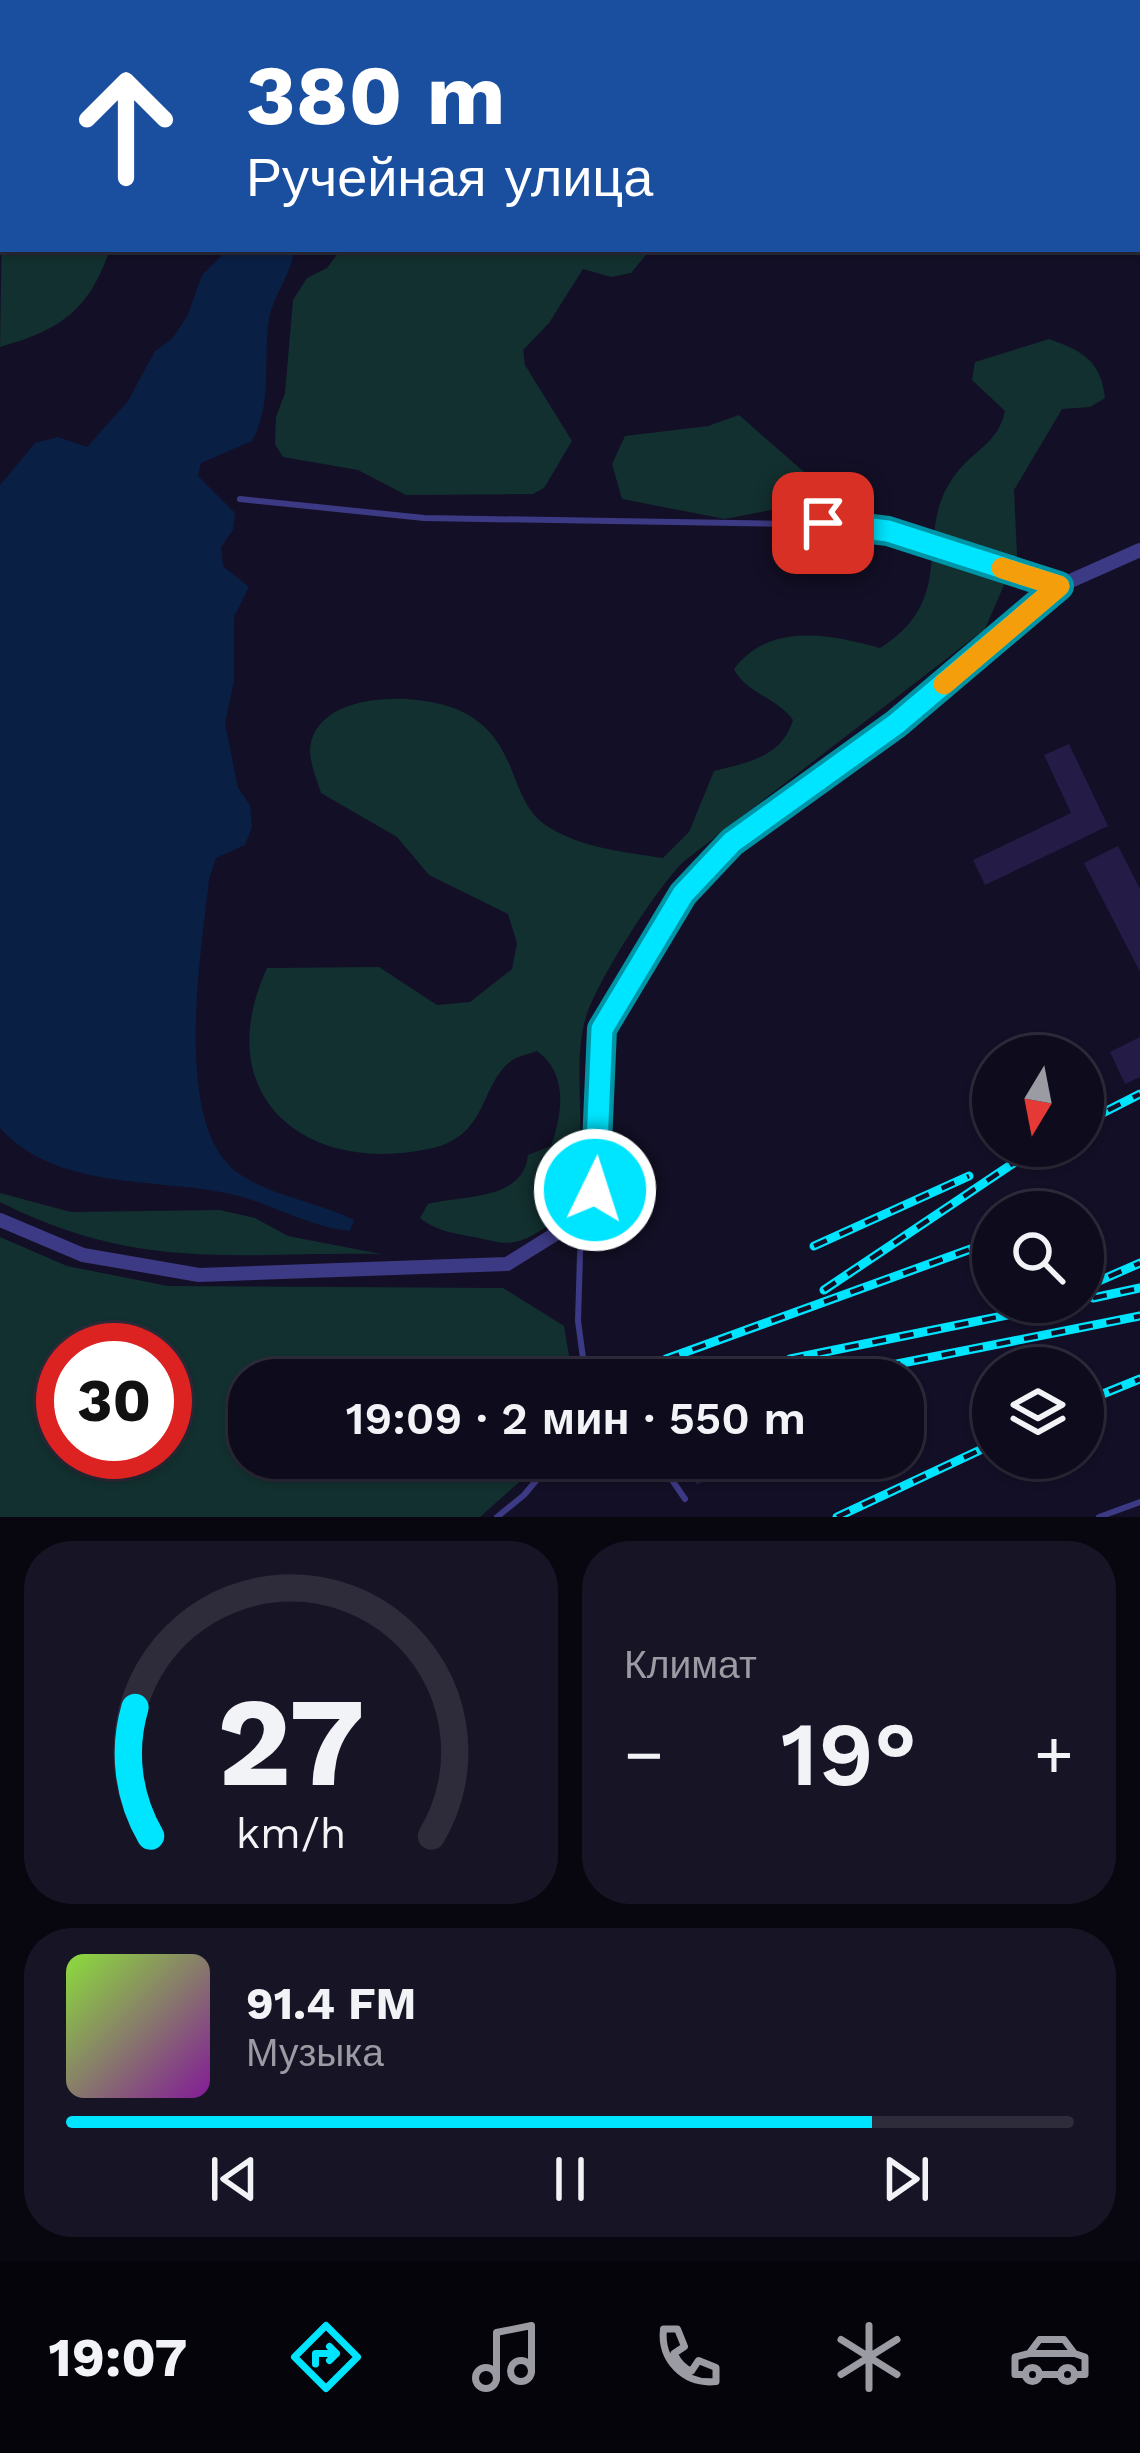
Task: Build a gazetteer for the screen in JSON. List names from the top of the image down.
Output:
{
  "north": "bottom",
  "page": {
    "turn": ["380 m", "Ручейная улица"],
    "limit": "30",
    "trip": "19:09 · 2 мин · 550 m",
    "tile": "Климат",
    "heat": ["−", "19°", "+"],
    "song": ["91.4 FM", "Музыка"],
    "tabs": "19:07",
    "gauge": ["27", "km/h"]
  }
}
